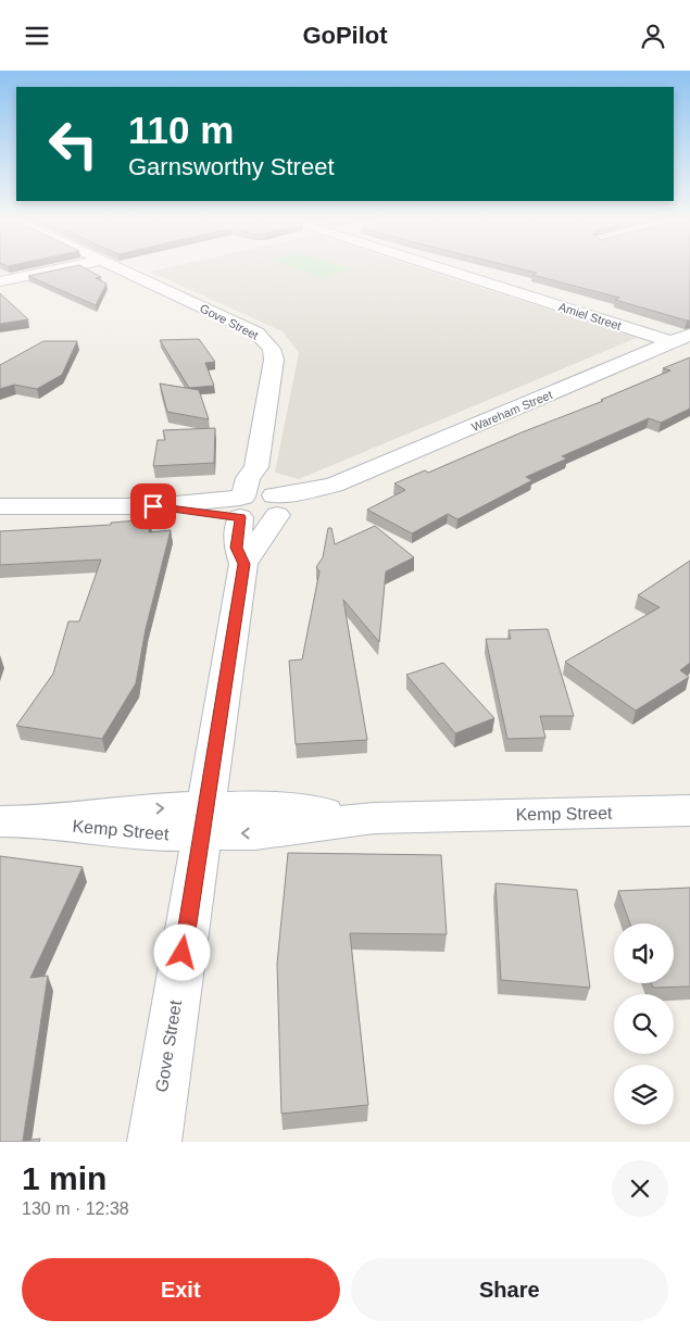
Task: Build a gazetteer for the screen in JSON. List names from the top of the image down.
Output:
{
  "streets": {
    "street": [
      "Amiel Street",
      "Gove Street",
      "Wareham Street",
      "Kemp Street"
    ]
  },
  "crossings": [
    ["Amiel Street", "Wareham Street"],
    ["Gove Street", "Wareham Street"],
    ["Gove Street", "Kemp Street"]
  ],
  "page": {
    "header": "GoPilot",
    "turn": ["110 m", "Garnsworthy Street"],
    "heading": ["1 min", "130 m · 12:38"],
    "buttons": ["Exit", "Share"]
  }
}
